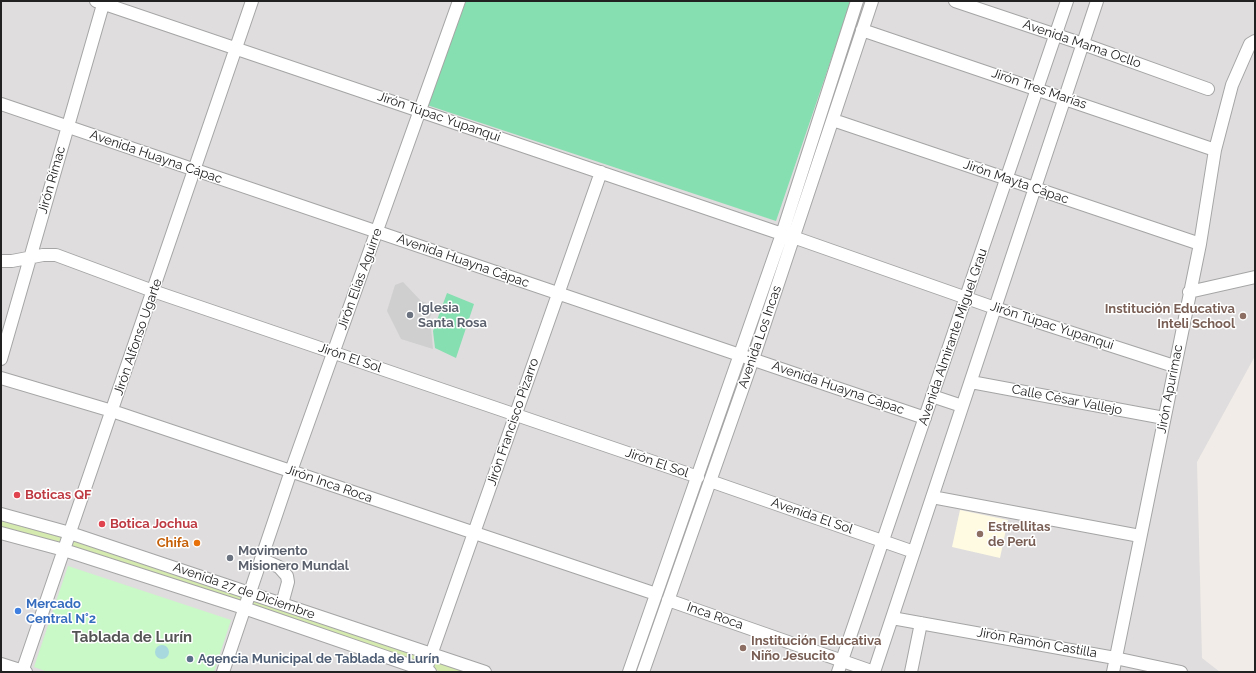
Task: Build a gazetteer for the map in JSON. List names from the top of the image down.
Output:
{
  "streets": {
    "street": [
      "Avenida Mama Ocllo",
      "Jirón Tres Marías",
      "Jirón Túpac Yupanqui",
      "Avenida Huayna Cápac",
      "Jirón Rímac",
      "Jirón Mayta Cápac",
      "Jirón Elías Aguirre",
      "Jirón Alfonso Ugarte",
      "Avenida Los Incas",
      "Avenida Almirante Miguel Grau",
      "Jirón El Sol",
      "Jirón Apurimac",
      "Calle César Vallejo",
      "Jirón Francisco Pizarro",
      "Jirón Inca Roca",
      "Avenida El Sol",
      "Avenida 27 de Diciembre",
      "Inca Roca",
      "Jirón Ramón Castilla"
    ]
  },
  "crossings": [
    ["Avenida Mama Ocllo", "Avenida Almirante Miguel Grau"],
    ["Jirón Tres Marías", "Avenida Los Incas"],
    ["Jirón Tres Marías", "Avenida Almirante Miguel Grau"],
    ["Jirón Tres Marías", "Jirón Apurimac"],
    ["Jirón Túpac Yupanqui", "Jirón Rímac"],
    ["Jirón Túpac Yupanqui", "Jirón Elías Aguirre"],
    ["Jirón Túpac Yupanqui", "Jirón Alfonso Ugarte"],
    ["Jirón Túpac Yupanqui", "Avenida Los Incas"],
    ["Jirón Túpac Yupanqui", "Avenida Almirante Miguel Grau"],
    ["Jirón Túpac Yupanqui", "Jirón Apurimac"],
    ["Jirón Túpac Yupanqui", "Jirón Francisco Pizarro"],
    ["Avenida Huayna Cápac", "Jirón Rímac"],
    ["Avenida Huayna Cápac", "Jirón Elías Aguirre"],
    ["Avenida Huayna Cápac", "Jirón Alfonso Ugarte"],
    ["Avenida Huayna Cápac", "Avenida Los Incas"],
    ["Avenida Huayna Cápac", "Avenida Almirante Miguel Grau"],
    ["Avenida Huayna Cápac", "Jirón Francisco Pizarro"],
    ["Jirón Rímac", "Jirón El Sol"],
    ["Jirón Mayta Cápac", "Avenida Los Incas"],
    ["Jirón Mayta Cápac", "Avenida Almirante Miguel Grau"],
    ["Jirón Mayta Cápac", "Jirón Apurimac"],
    ["Jirón Elías Aguirre", "Jirón El Sol"],
    ["Jirón Elías Aguirre", "Jirón Inca Roca"],
    ["Jirón Elías Aguirre", "Avenida 27 de Diciembre"],
    ["Jirón Alfonso Ugarte", "Jirón El Sol"],
    ["Jirón Alfonso Ugarte", "Jirón Inca Roca"],
    ["Jirón Alfonso Ugarte", "Avenida 27 de Diciembre"],
    ["Avenida Los Incas", "Jirón El Sol"],
    ["Avenida Los Incas", "Jirón Inca Roca"],
    ["Avenida Los Incas", "Avenida El Sol"],
    ["Avenida Los Incas", "Inca Roca"],
    ["Avenida Almirante Miguel Grau", "Avenida El Sol"],
    ["Avenida Almirante Miguel Grau", "Inca Roca"],
    ["Jirón El Sol", "Jirón Francisco Pizarro"],
    ["Jirón Apurimac", "Calle César Vallejo"],
    ["Jirón Apurimac", "Jirón Ramón Castilla"],
    ["Jirón Francisco Pizarro", "Jirón Inca Roca"],
    ["Jirón Francisco Pizarro", "Avenida 27 de Diciembre"]
  ],
  "districts": ["Tablada de Lurín"],
  "places": [
    "Iglesia Santa Rosa",
    "Institución Educativa Inteli School",
    "Boticas QF",
    "Botica Jochua",
    "Estrellitas de Perú",
    "Chifa",
    "Movimento Misionero Mundal",
    "Mercado Central N°2",
    "Institución Educativa Niño Jesucito",
    "Agencia Municipal de Tablada de Lurín"
  ]
}
